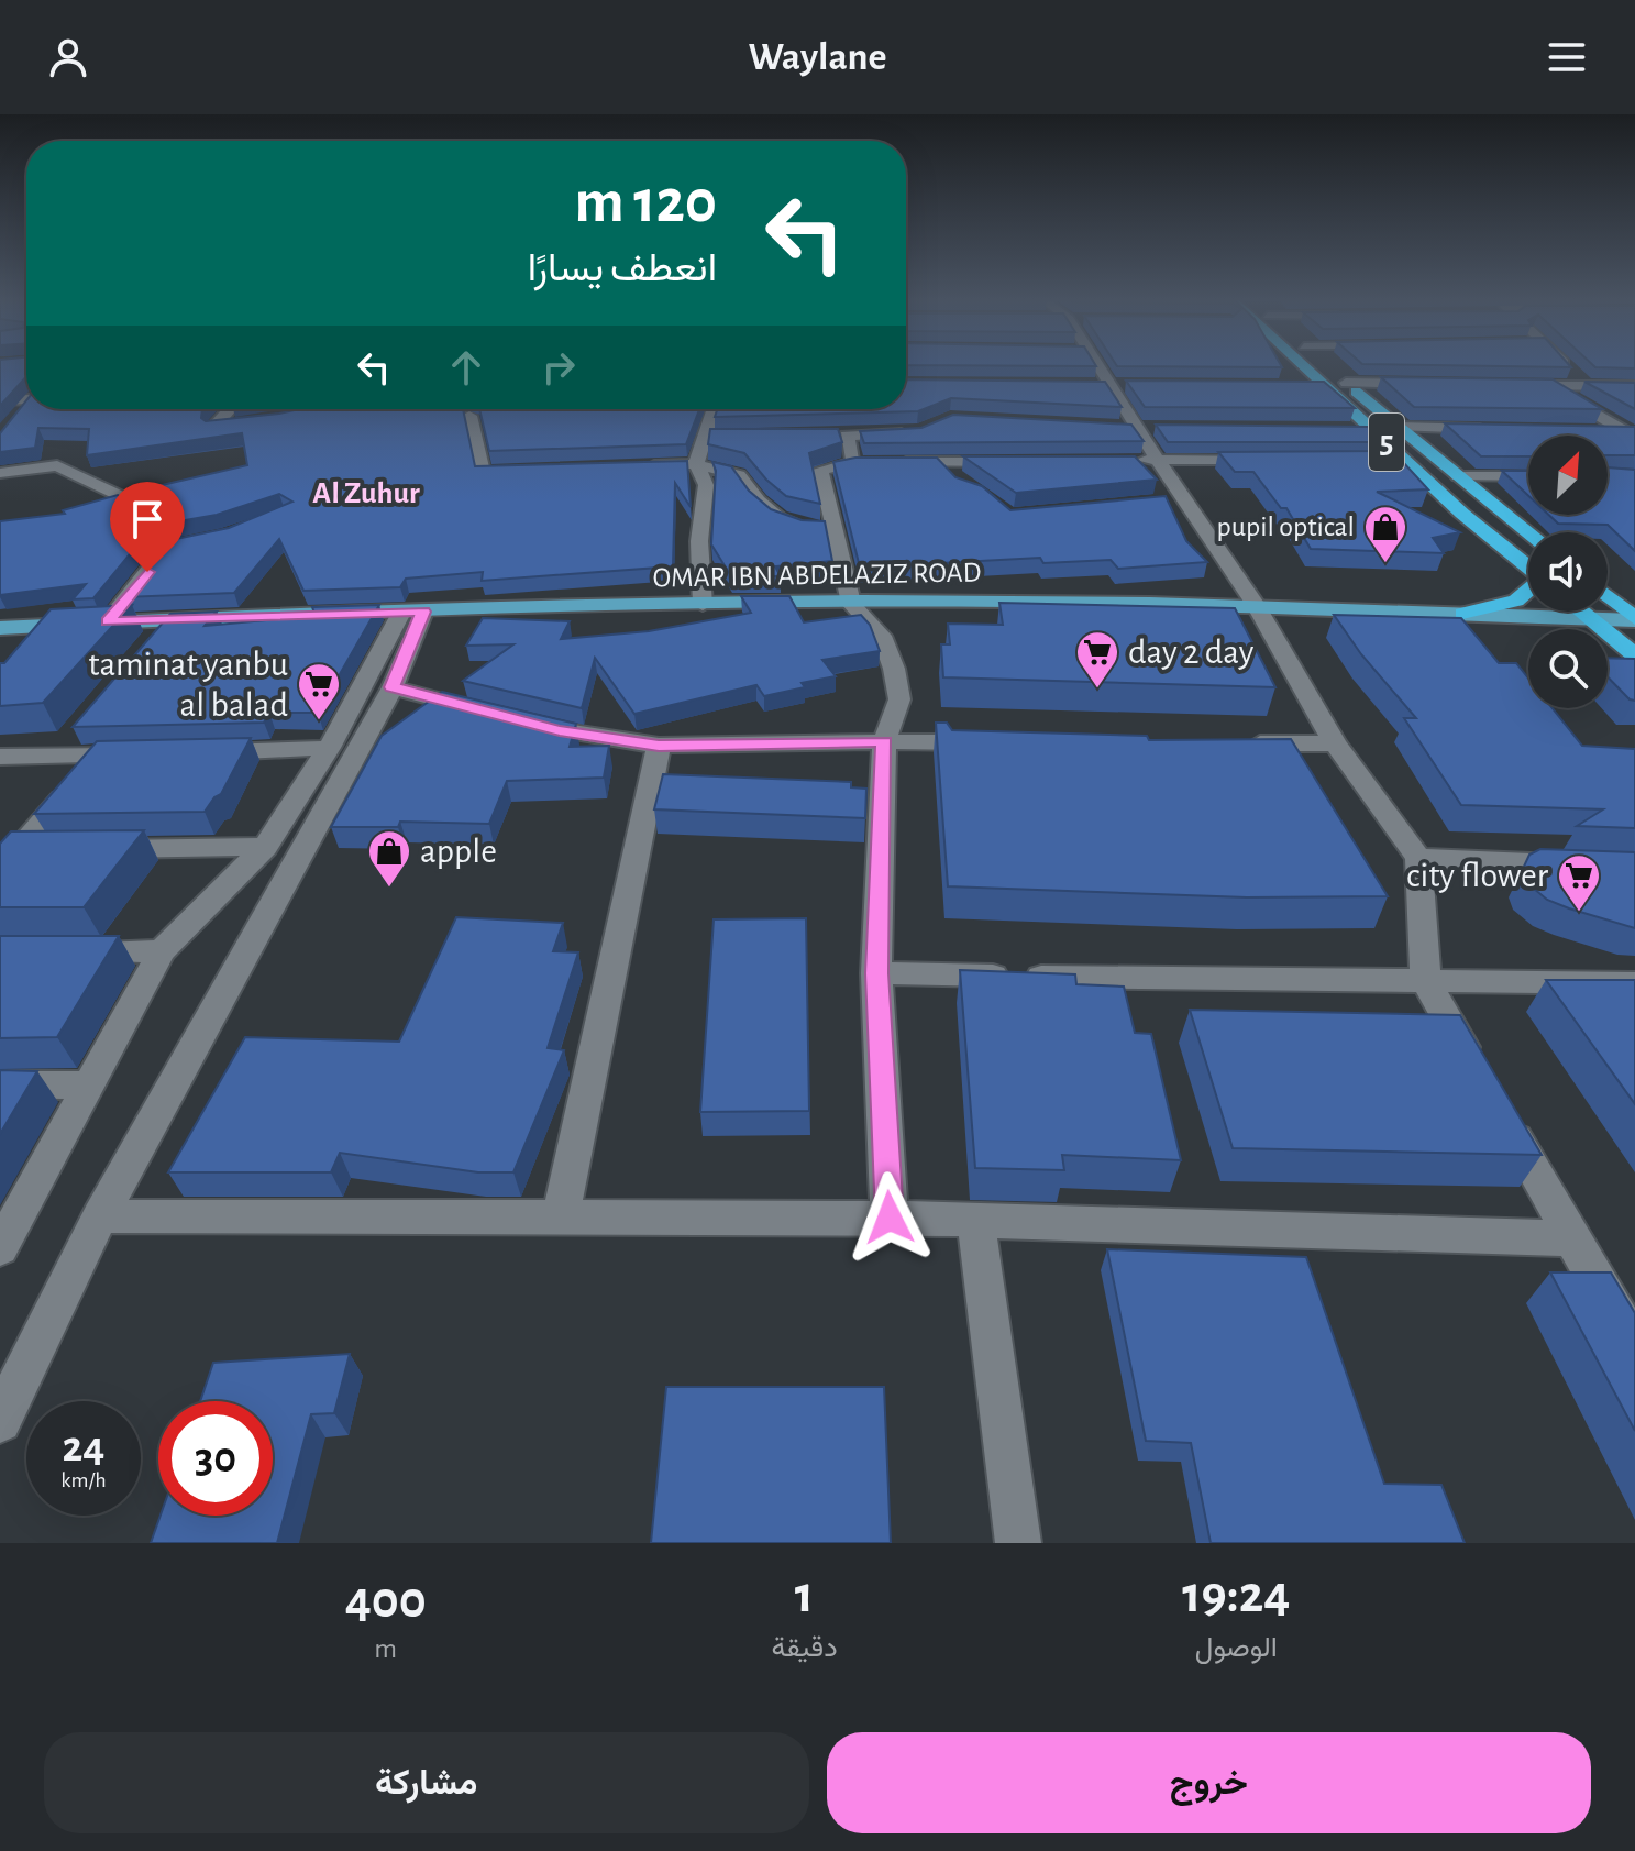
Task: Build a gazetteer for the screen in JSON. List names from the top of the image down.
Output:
{
  "streets": {
    "highway": ["5"],
    "main road": ["OMAR IBN ABDELAZIZ ROAD"]
  },
  "districts": ["Al Zuhur"],
  "places": {
    "shop": ["pupil optical", "apple"],
    "supermarket": ["day 2 day", "taminat yanbu al balad", "city flower"]
  },
  "north": "top right",
  "page": {
    "header": "Waylane",
    "turn": ["120 m", "انعطف يسارًا"],
    "speed": "24 km/h",
    "limit": "30",
    "eta": [
      "19:24",
      "الوصول",
      "1",
      "دقيقة",
      "400",
      "m"
    ],
    "buttons": ["خروج", "مشاركة"]
  }
}
